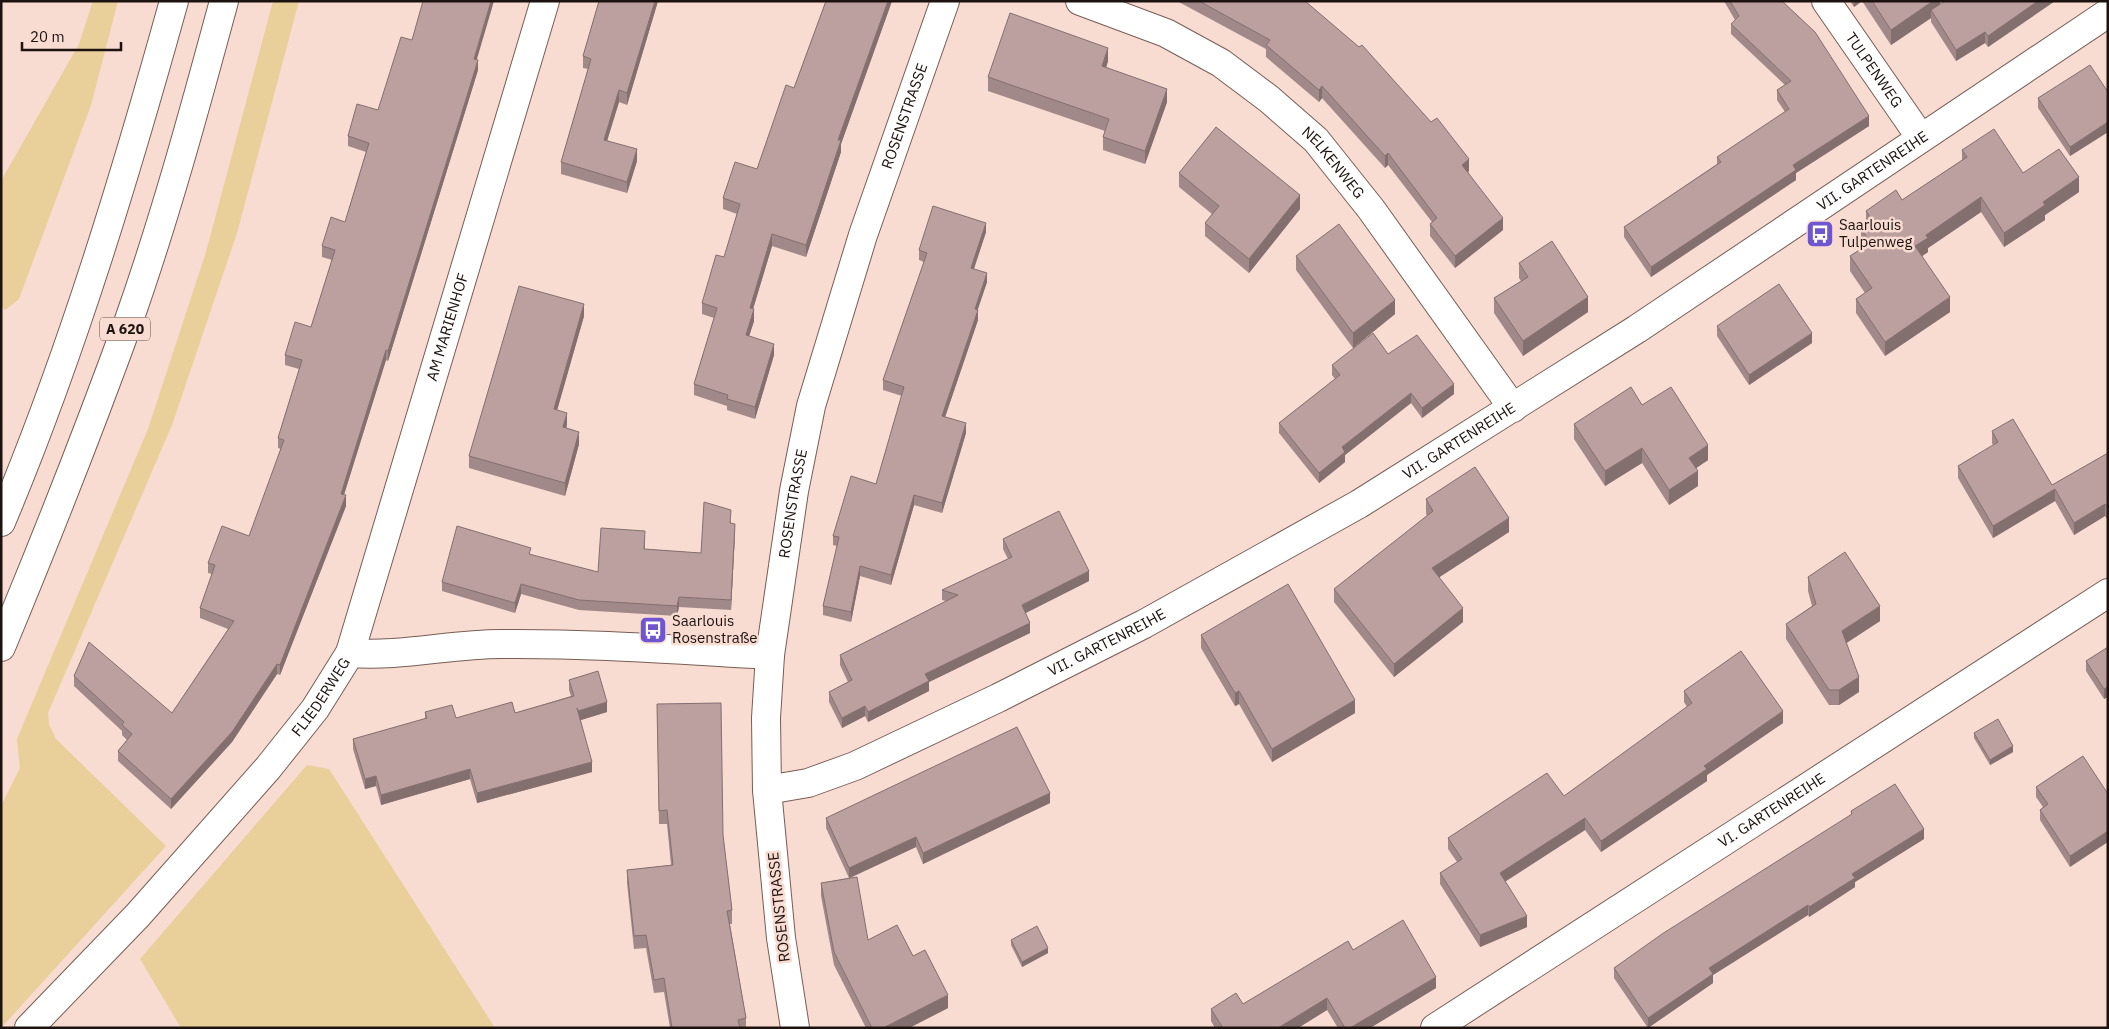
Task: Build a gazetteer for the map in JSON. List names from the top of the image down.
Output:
{
  "streets": {
    "main road": [
      "TULPENWEG",
      "ROSENSTRASSE",
      "NELKENWEG",
      "VII. GARTENREIHE",
      "AM MARIENHOF",
      "A 620",
      "FLIEDERWEG",
      "VI. GARTENREIHE"
    ]
  },
  "crossings": [
    ["TULPENWEG", "VII. GARTENREIHE"],
    ["ROSENSTRASSE", "VII. GARTENREIHE"],
    ["ROSENSTRASSE", "FLIEDERWEG"],
    ["NELKENWEG", "VII. GARTENREIHE"],
    ["AM MARIENHOF", "FLIEDERWEG"]
  ],
  "places": {
    "bus stop": ["Saarlouis Tulpenweg", "Saarlouis Rosenstraße"]
  },
  "scale_bar": "20 m"
}
